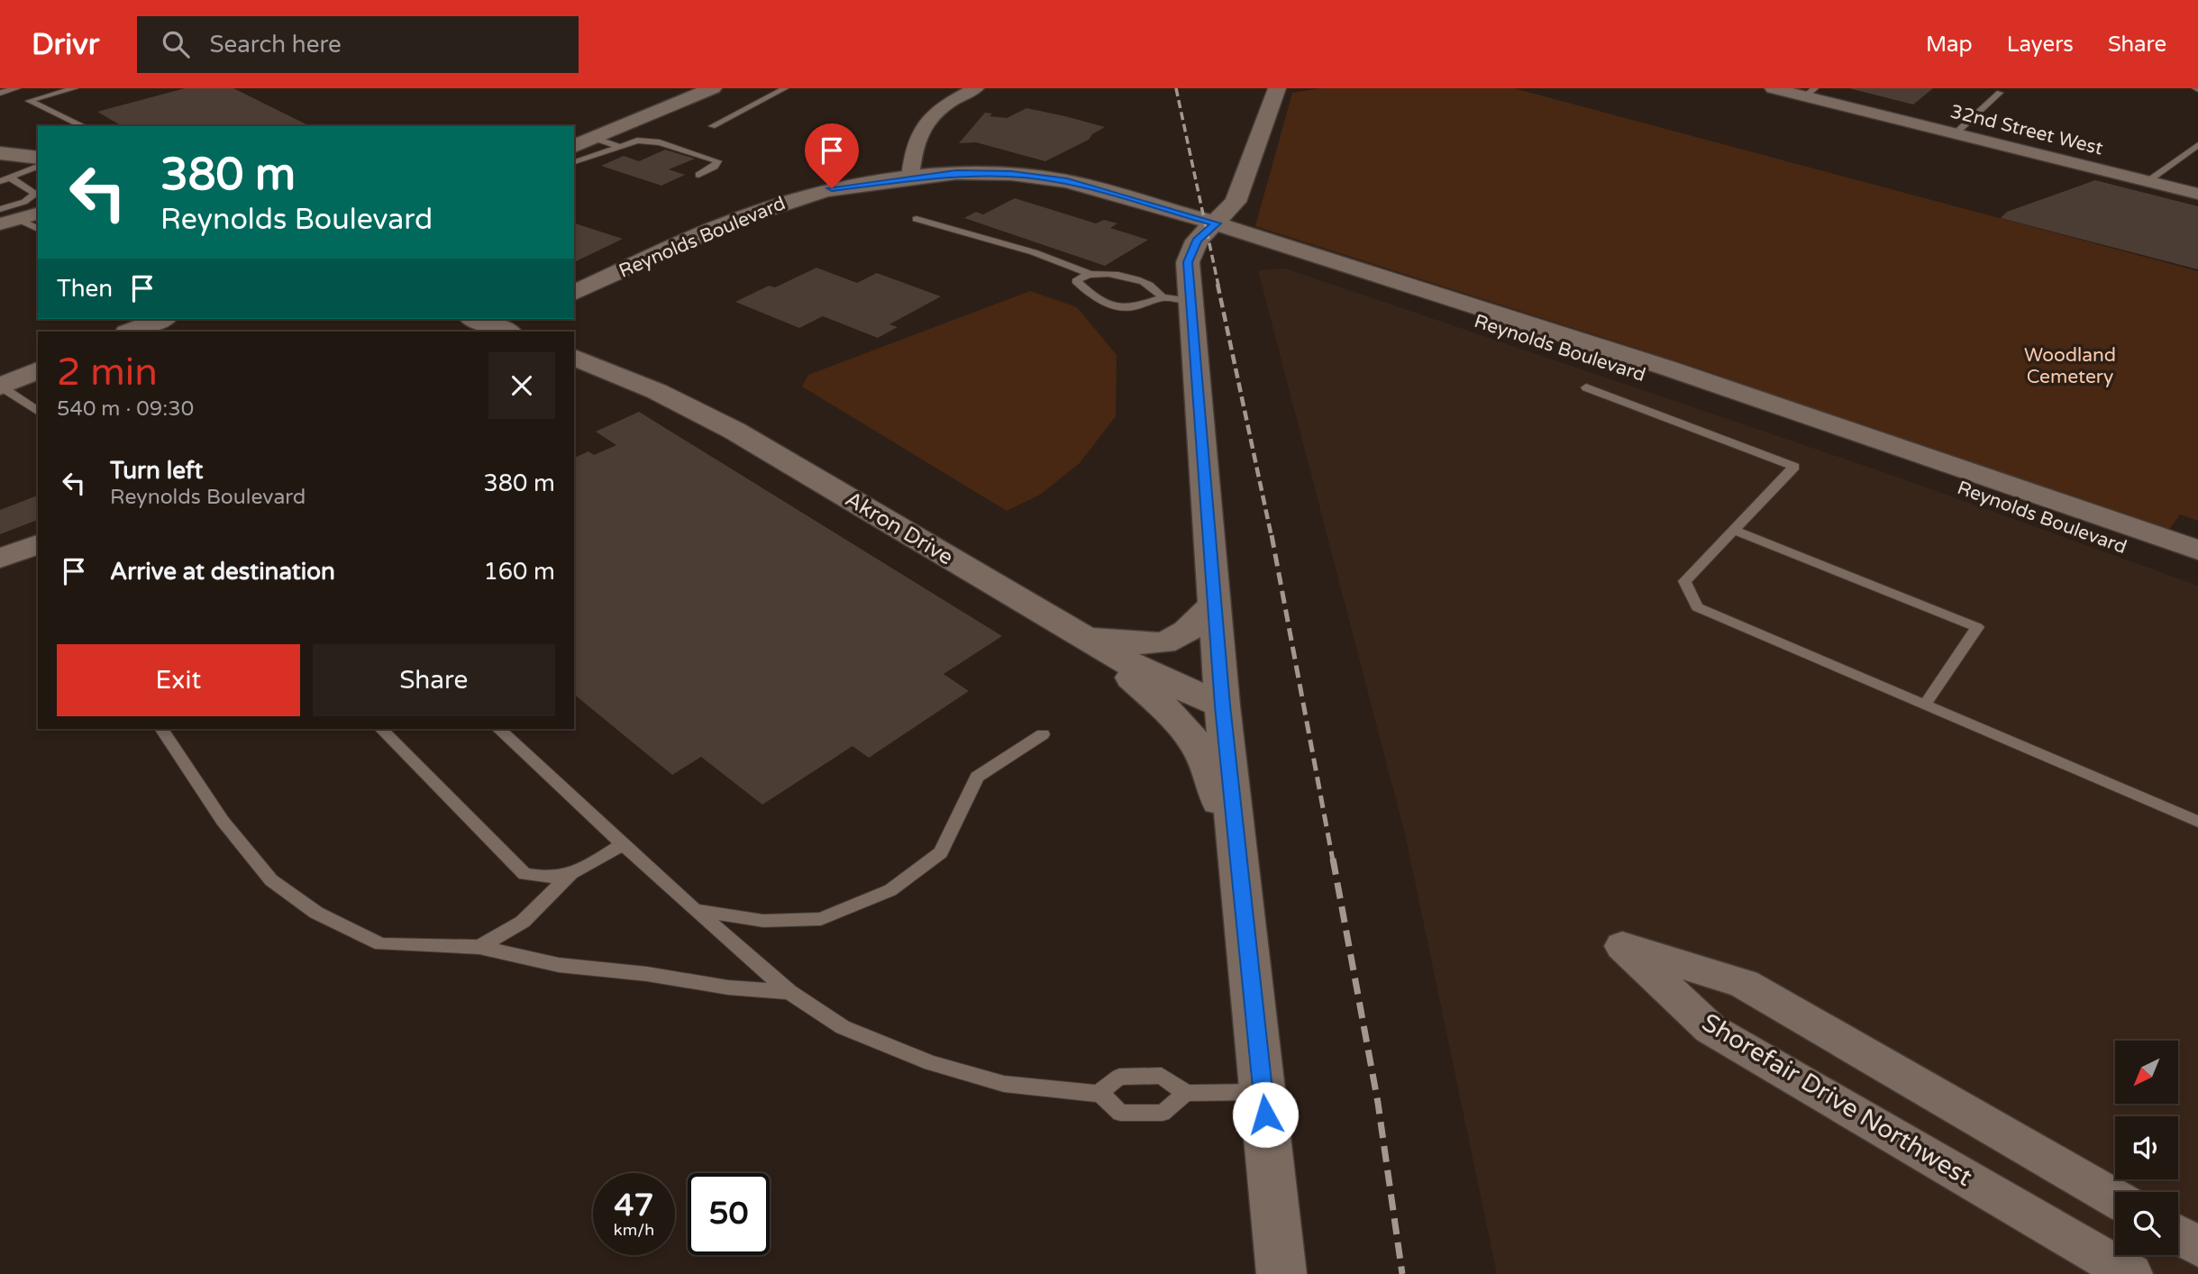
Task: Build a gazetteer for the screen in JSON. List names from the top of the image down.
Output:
{
  "streets": {
    "main road": ["Reynolds Boulevard", "Akron Drive"],
    "street": ["32nd Street West", "Shorefair Drive Northwest"]
  },
  "parks": ["Woodland Cemetery"],
  "north": "bottom left",
  "page": {
    "header": "Drivr",
    "search": "Search here",
    "nav": ["Map", "Layers", "Share"],
    "turn": ["380 m", "Reynolds Boulevard"],
    "then": "Then",
    "heading": ["2 min", "540 m · 09:30"],
    "list": [
      {
        "name": "Turn left",
        "note": "Reynolds Boulevard",
        "value": "380 m"
      },
      {
        "name": "Arrive at destination",
        "value": "160 m"
      }
    ],
    "buttons": ["Exit", "Share"],
    "speed": "47 km/h",
    "limit": "50"
  }
}
